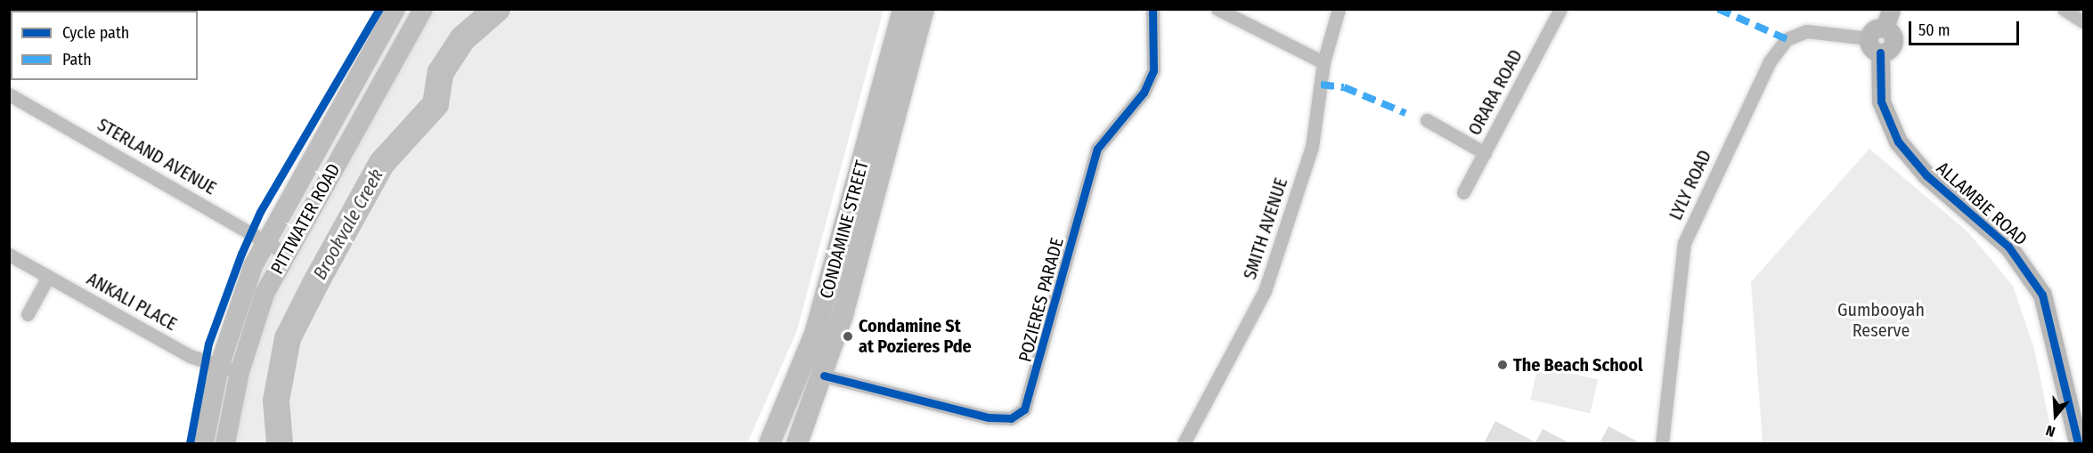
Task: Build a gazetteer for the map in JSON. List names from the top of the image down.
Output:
{
  "streets": {
    "highway": ["CONDAMINE STREET"],
    "main road": ["ALLAMBIE ROAD", "PITTWATER ROAD"],
    "street": [
      "ORARA ROAD",
      "STERLAND AVENUE",
      "LYLY ROAD",
      "SMITH AVENUE",
      "POZIERES PARADE",
      "ANKALI PLACE"
    ]
  },
  "crossings": [
    ["STERLAND AVENUE", "PITTWATER ROAD"],
    ["LYLY ROAD", "ALLAMBIE ROAD"],
    ["PITTWATER ROAD", "ANKALI PLACE"],
    ["CONDAMINE STREET", "POZIERES PARADE"]
  ],
  "water": ["Brookvale Creek"],
  "parks": ["Gumbooyah Reserve"],
  "places": ["Condamine St at Pozieres Pde", "The Beach School"],
  "legend": ["Cycle path", "Path"],
  "scale_bar": "50 m",
  "north": "bottom"
}
